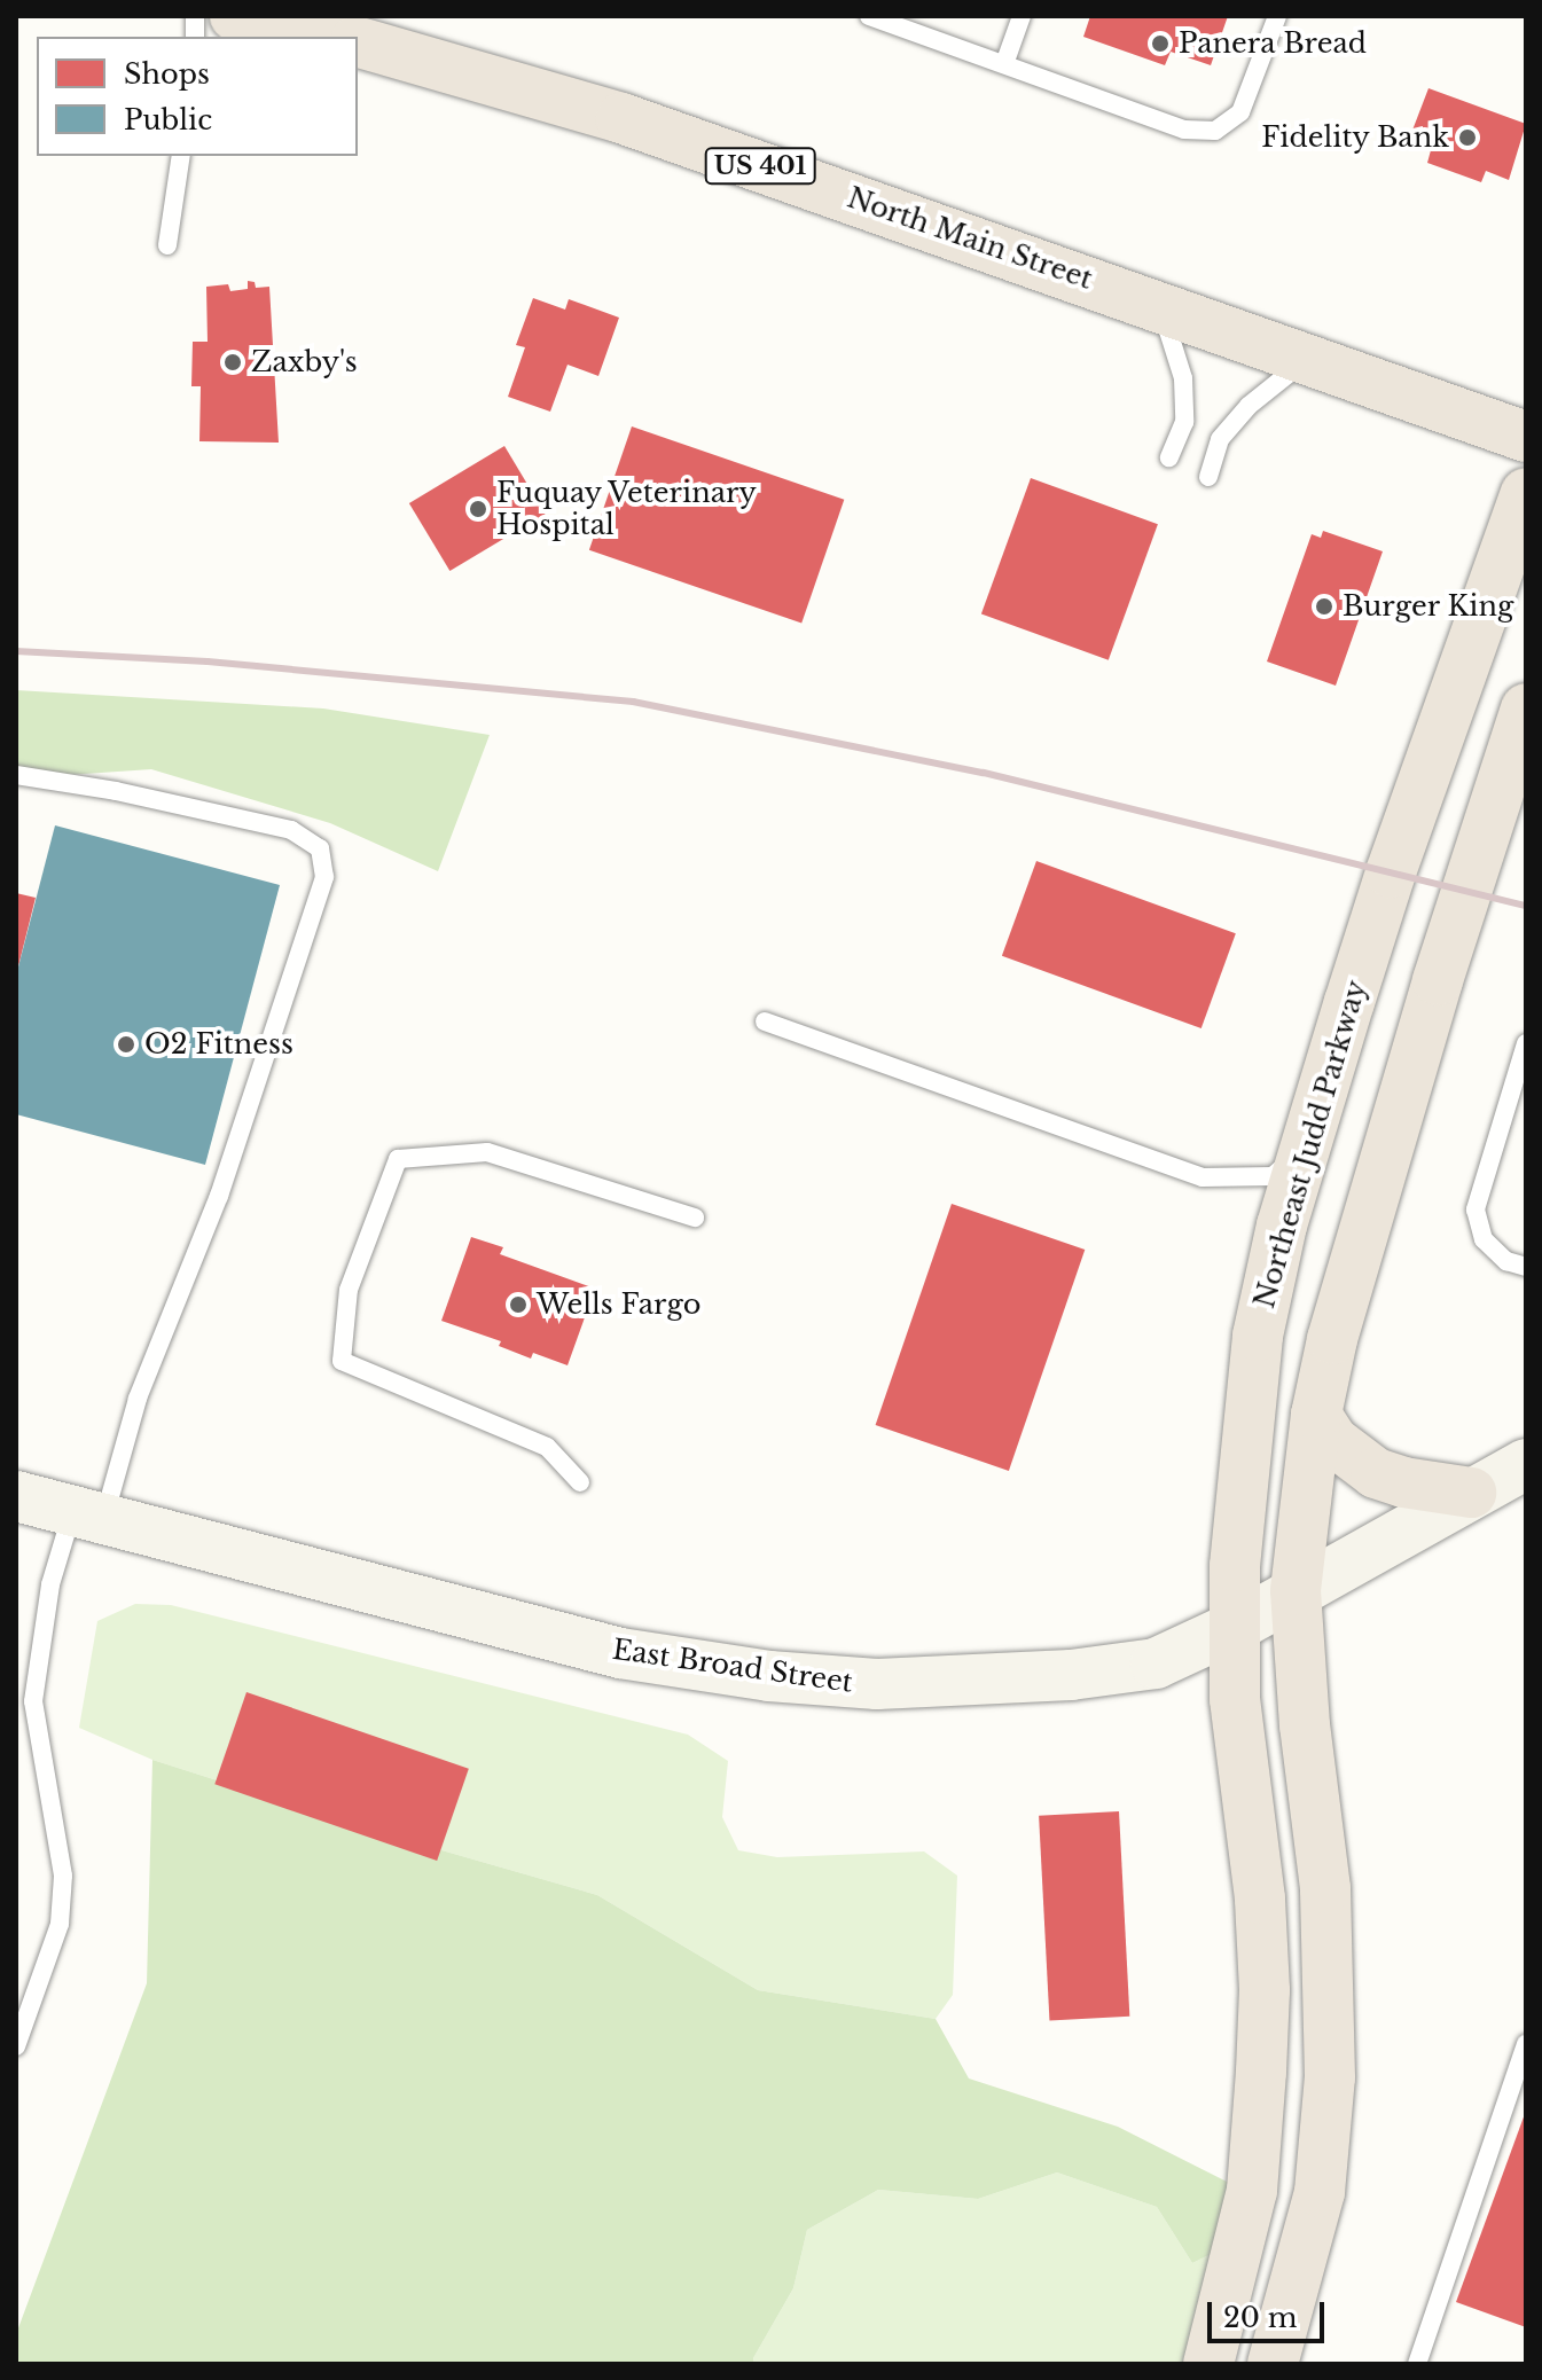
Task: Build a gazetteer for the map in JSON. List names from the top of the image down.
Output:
{
  "streets": {
    "highway": ["US 401", "North Main Street", "Northeast Judd Parkway"],
    "main road": ["East Broad Street"]
  },
  "crossings": [
    ["Northeast Judd Parkway", "East Broad Street"]
  ],
  "places": [
    "Panera Bread",
    "Fidelity Bank",
    "Zaxby's",
    "Fuquay Veterinary Hospital",
    "Burger King",
    "O2 Fitness",
    "Wells Fargo"
  ],
  "legend": ["Shops", "Public"],
  "scale_bar": "20 m"
}
